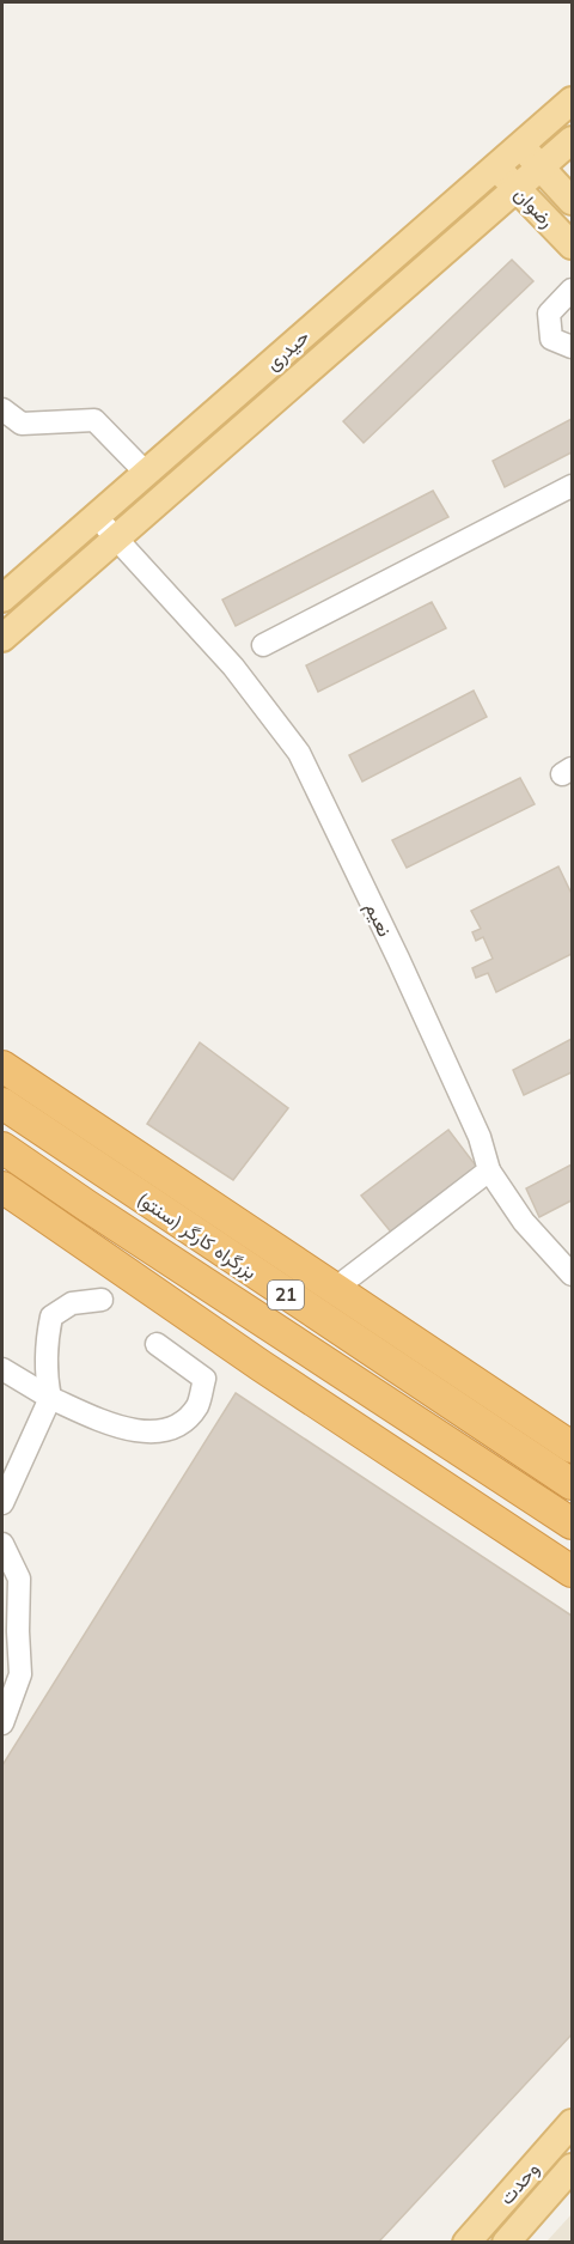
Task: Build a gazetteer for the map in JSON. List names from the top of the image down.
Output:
{
  "streets": {
    "highway": ["بزرگراه کارگر (سنتو)", "21"],
    "main road": ["رضوان", "حیدری", "وحدت"],
    "street": ["نعیم"]
  },
  "crossings": [
    ["رضوان", "حیدری"],
    ["حیدری", "نعیم"]
  ]
}
